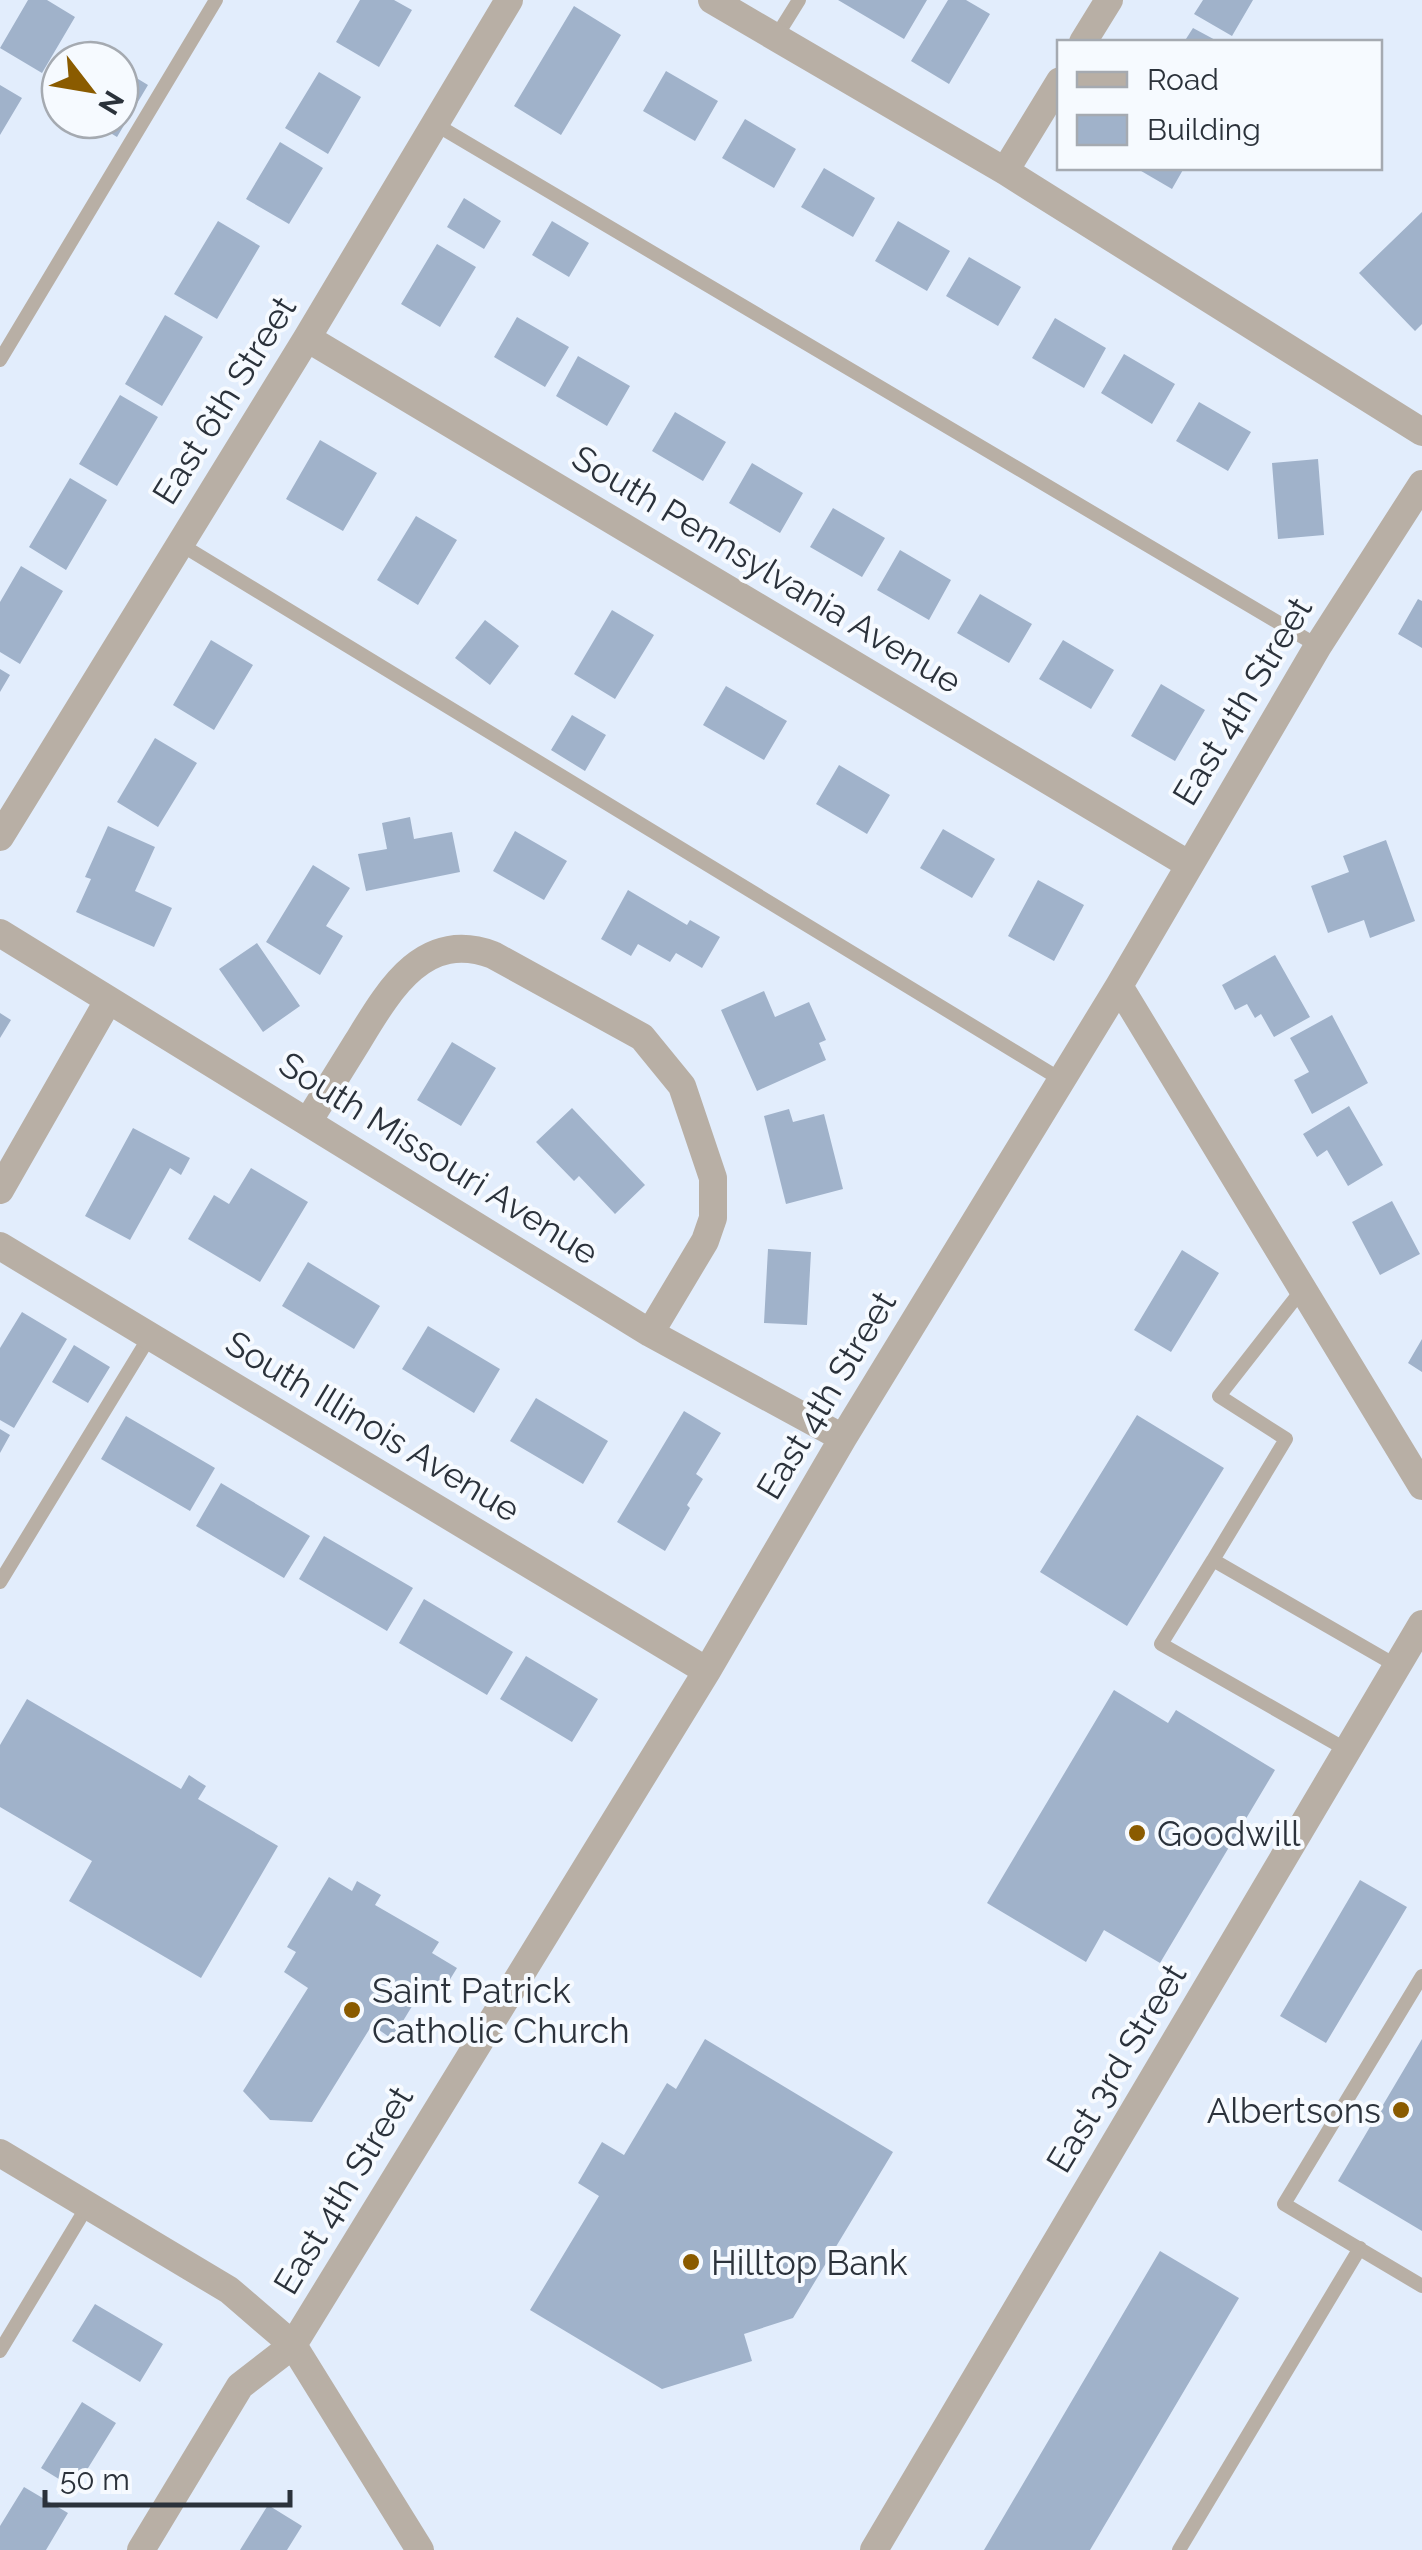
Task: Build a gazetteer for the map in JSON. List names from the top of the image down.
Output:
{
  "streets": {
    "street": [
      "East 6th Street",
      "South Pennsylvania Avenue",
      "East 4th Street",
      "South Missouri Avenue",
      "South Illinois Avenue",
      "East 3rd Street"
    ]
  },
  "crossings": [
    ["East 6th Street", "South Pennsylvania Avenue"],
    ["South Pennsylvania Avenue", "East 4th Street"],
    ["East 4th Street", "South Missouri Avenue"],
    ["East 4th Street", "South Illinois Avenue"]
  ],
  "places": [
    "Goodwill",
    "Saint Patrick Catholic Church",
    "Albertsons",
    "Hilltop Bank"
  ],
  "legend": ["Road", "Building"],
  "scale_bar": "50 m",
  "north": "bottom right"
}
